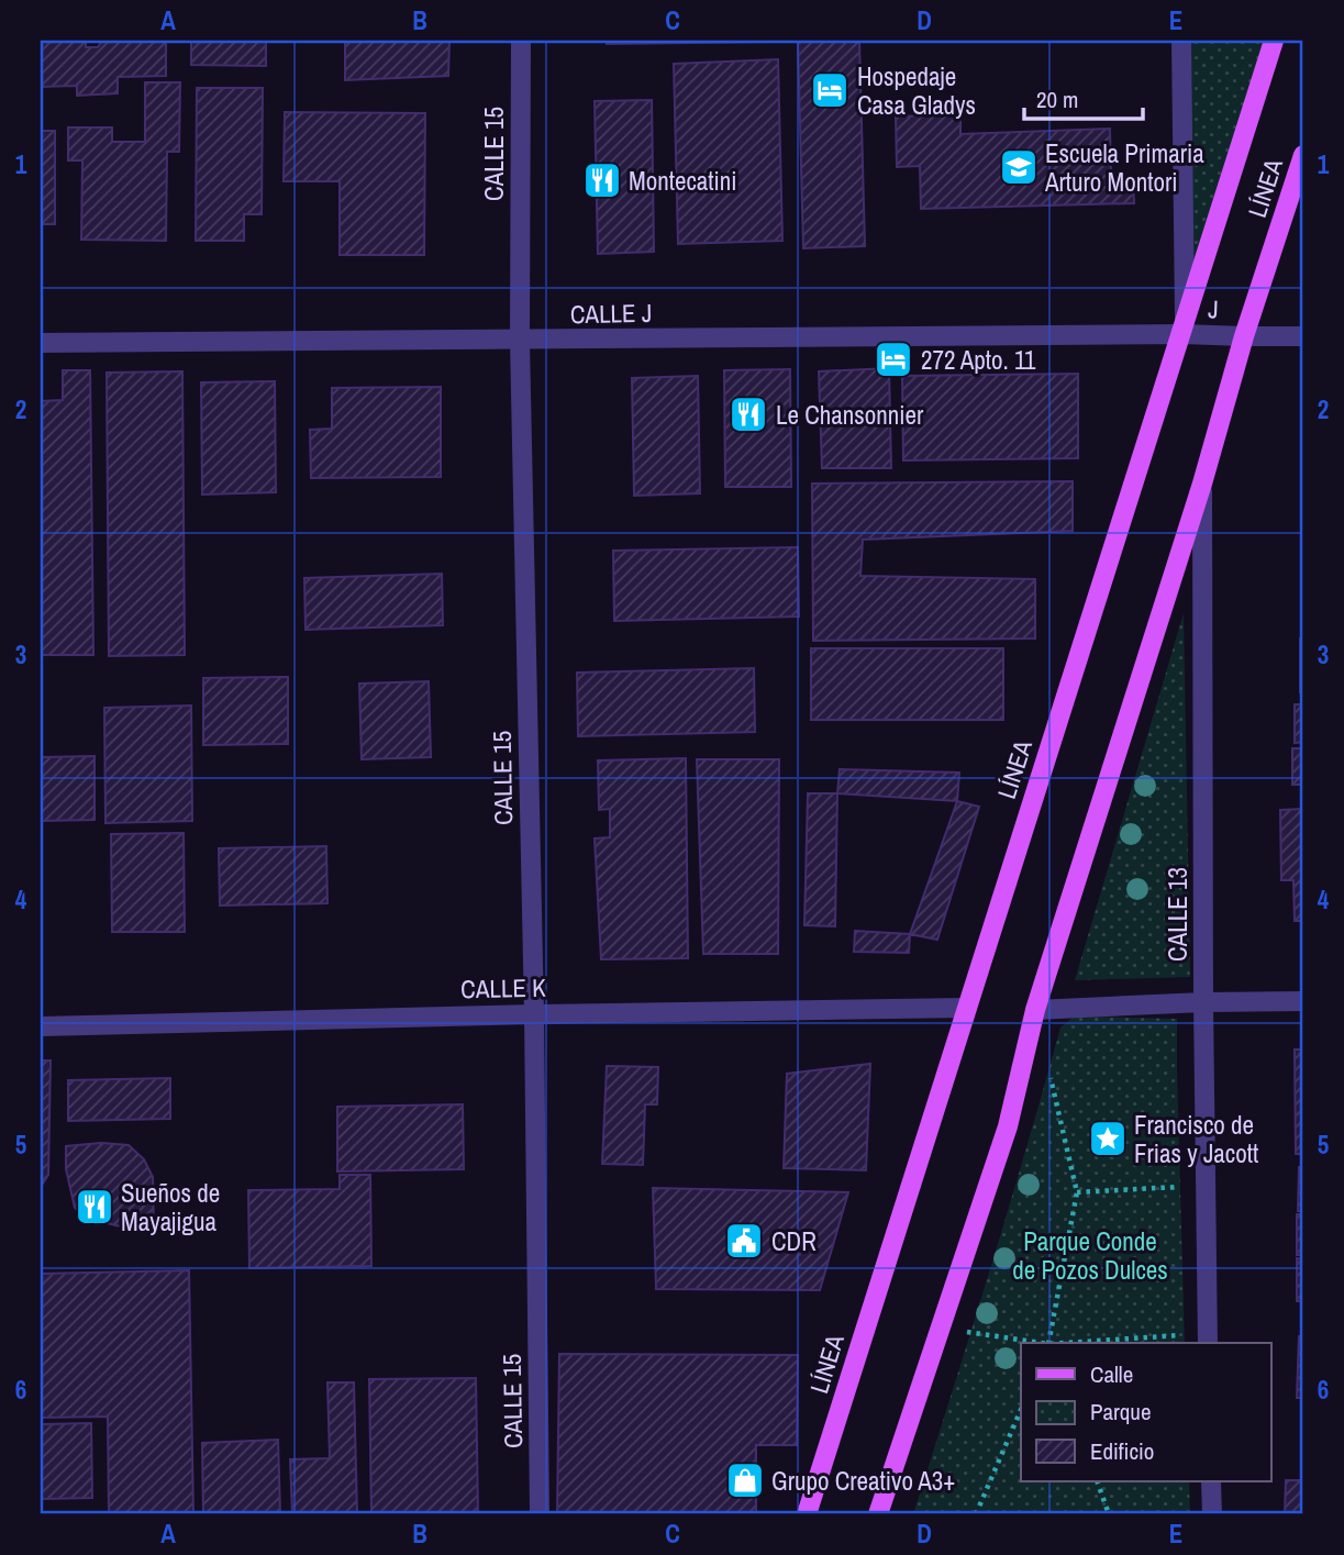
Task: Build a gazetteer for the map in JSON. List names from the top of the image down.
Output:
{
  "streets": {
    "main road": ["LÍNEA"],
    "street": [
      "CALLE 15",
      "J",
      "CALLE J",
      "CALLE 13",
      "CALLE K"
    ]
  },
  "crossings": [
    ["CALLE 15", "CALLE J"],
    ["CALLE 15", "CALLE K"],
    ["LÍNEA", "J"],
    ["LÍNEA", "CALLE J"],
    ["LÍNEA", "CALLE 13"],
    ["LÍNEA", "CALLE K"],
    ["J", "CALLE J"]
  ],
  "parks": ["Parque Conde de Pozos Dulces"],
  "places": {
    "hotel": ["Hospedaje Casa Gladys", "272 Apto. 11"],
    "school or university": ["Escuela Primaria Arturo Montori"],
    "restaurant": ["Montecatini", "Le Chansonnier", "Sueños de Mayajigua"],
    "place": ["Francisco de Frias y Jacott"],
    "public building": ["CDR"],
    "shop": ["Grupo Creativo A3+"]
  },
  "legend": ["Calle", "Parque", "Edificio"],
  "scale_bar": "20 m",
  "grid": {
    "columns": [
      "A",
      "B",
      "C",
      "D",
      "E"
    ],
    "rows": [
      "1",
      "2",
      "3",
      "4",
      "5",
      "6"
    ]
  }
}
